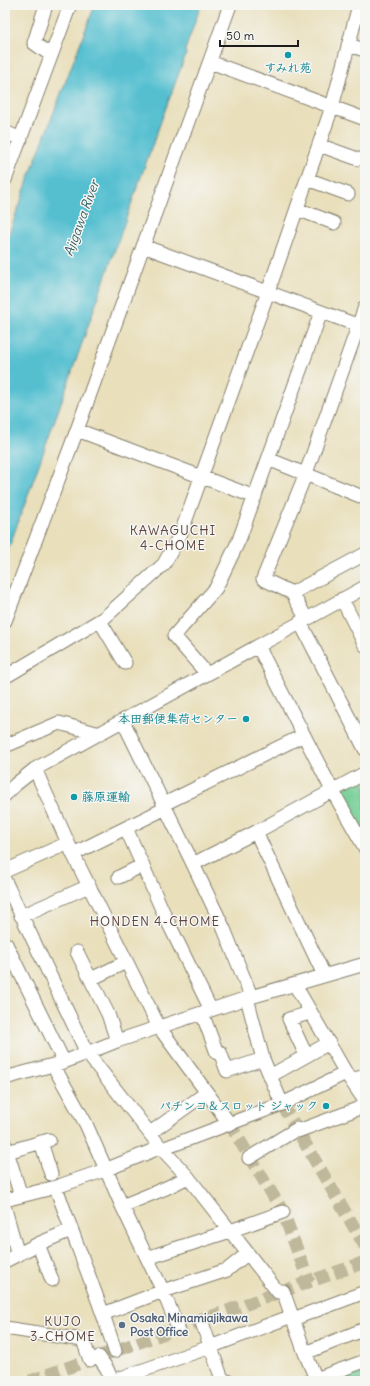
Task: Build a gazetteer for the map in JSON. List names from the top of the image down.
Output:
{
  "districts": ["KAWAGUCHI 4-CHOME", "HONDEN 4-CHOME", "KUJO 3-CHOME"],
  "water": ["Ajigawa River"],
  "places": [
    "すみれ苑",
    "本田郵便集荷センター",
    "藤原運輸",
    "パチンコ＆スロット ジャック",
    "Osaka Minamiajikawa Post Office"
  ],
  "scale_bar": "50 m"
}
